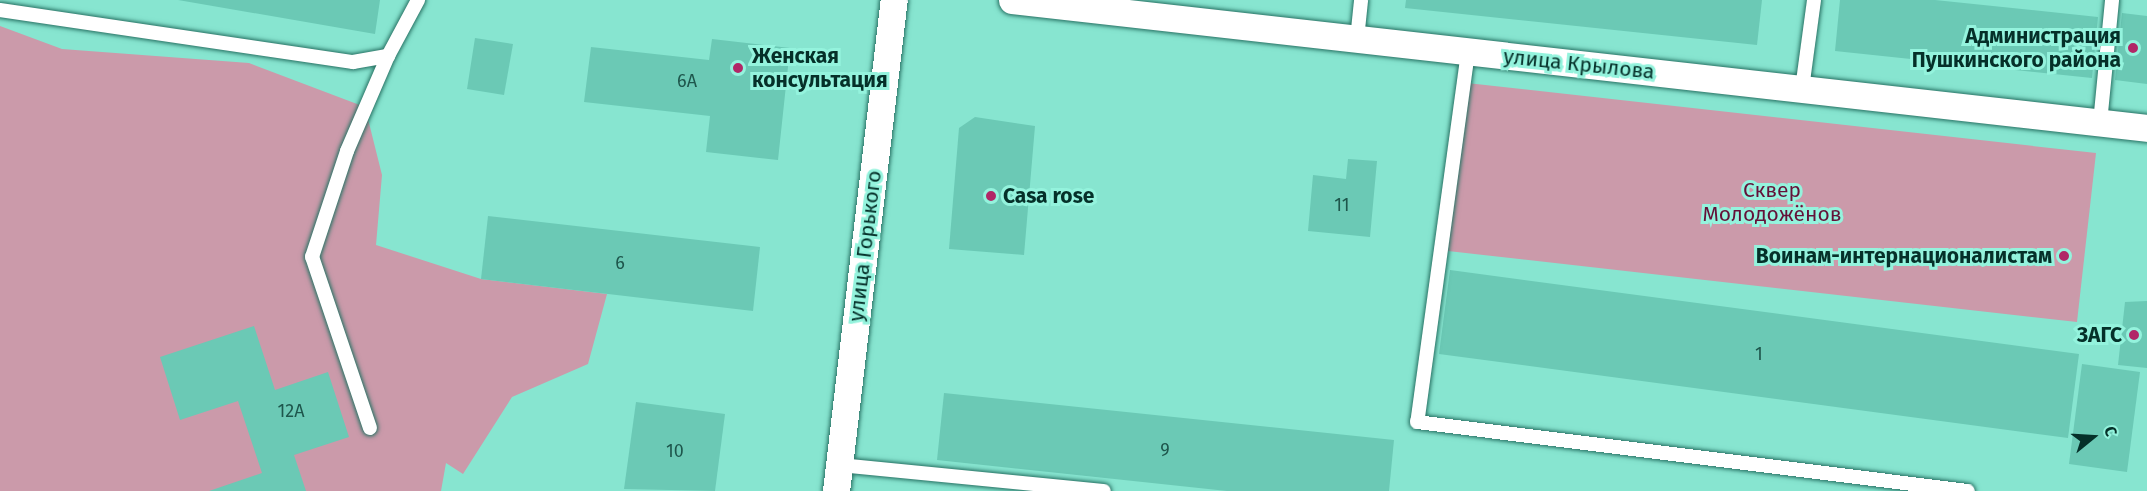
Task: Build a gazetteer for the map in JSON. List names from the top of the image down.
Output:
{
  "streets": {
    "street": ["улица Крылова", "улица Горького"]
  },
  "parks": ["Сквер Молодожёнов"],
  "places": [
    "Администрация Пушкинского района",
    "Женская консультация",
    "Casa rose",
    "Воинам-интернационалистам",
    "ЗАГС"
  ],
  "house_numbers": [
    "6А",
    "11",
    "6",
    "1",
    "12А",
    "9",
    "10"
  ],
  "north": "right"
}
